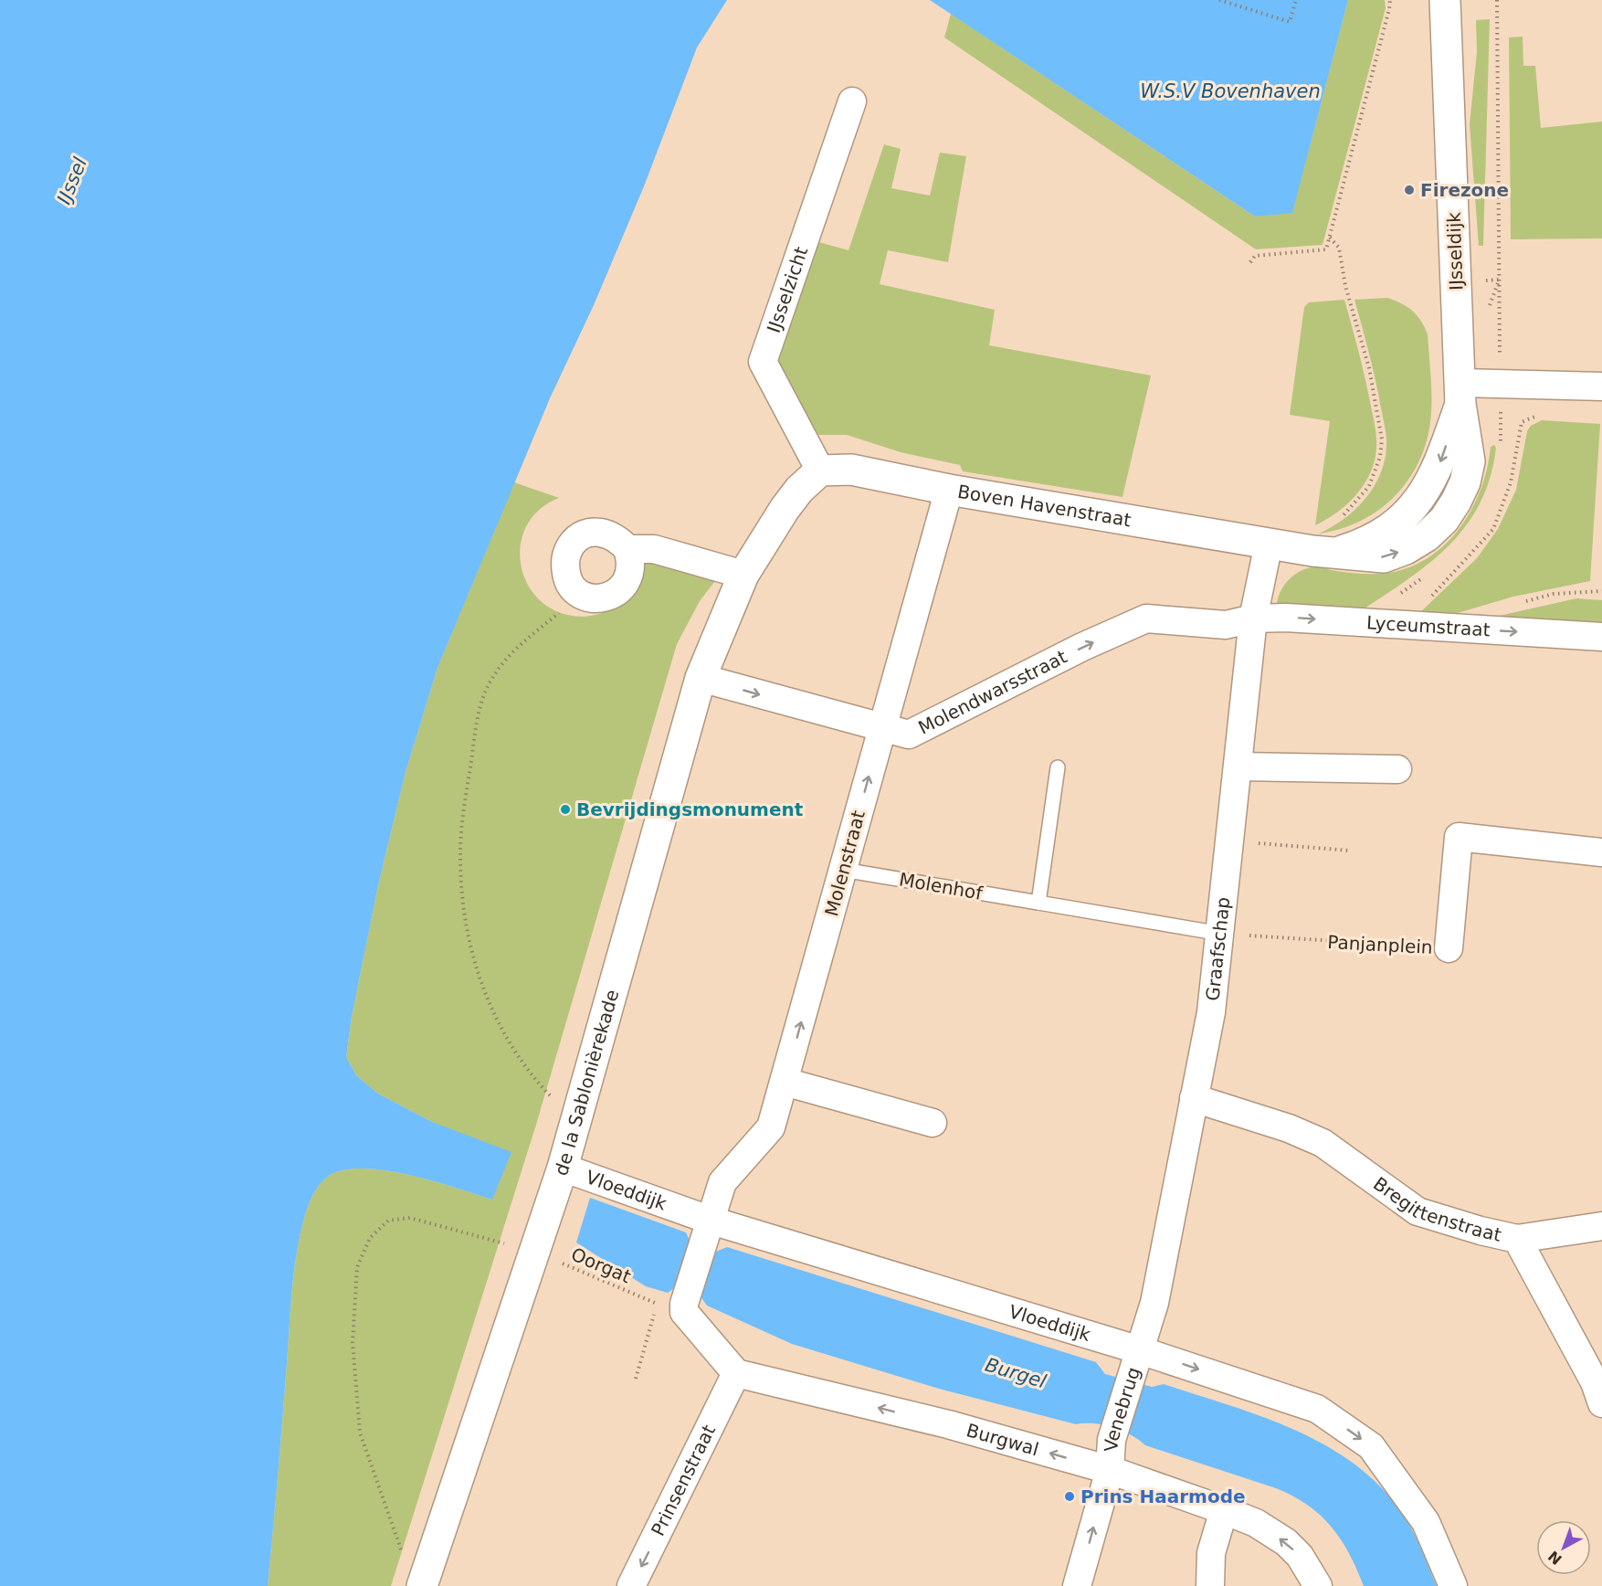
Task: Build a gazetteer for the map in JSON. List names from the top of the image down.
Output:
{
  "streets": {
    "street": [
      "IJsseldijk",
      "IJsselzicht",
      "Boven Havenstraat",
      "Lyceumstraat",
      "Molendwarsstraat",
      "Molenstraat",
      "Panjanplein",
      "Graafschap",
      "de la Sablonièrekade",
      "Vloeddijk",
      "Bregittenstraat",
      "Venebrug",
      "Burgwal",
      "Prinsenstraat"
    ],
    "lane": ["Molenhof"],
    "path": ["Oorgat"]
  },
  "crossings": [
    ["IJsseldijk", "Boven Havenstraat"],
    ["IJsseldijk", "Graafschap"],
    ["IJsselzicht", "Boven Havenstraat"],
    ["IJsselzicht", "de la Sablonièrekade"],
    ["Boven Havenstraat", "Molenstraat"],
    ["Boven Havenstraat", "Graafschap"],
    ["Boven Havenstraat", "de la Sablonièrekade"],
    ["Lyceumstraat", "Molendwarsstraat"],
    ["Lyceumstraat", "Graafschap"],
    ["Molendwarsstraat", "Molenstraat"],
    ["Molendwarsstraat", "Graafschap"],
    ["Molendwarsstraat", "de la Sablonièrekade"],
    ["Molenstraat", "Molenhof"],
    ["Molenstraat", "Vloeddijk"],
    ["Molenstraat", "Burgwal"],
    ["Molenstraat", "Prinsenstraat"],
    ["Molenhof", "Panjanplein"],
    ["Molenhof", "Graafschap"],
    ["Panjanplein", "Graafschap"],
    ["Graafschap", "Vloeddijk"],
    ["Graafschap", "Bregittenstraat"],
    ["Graafschap", "Venebrug"],
    ["de la Sablonièrekade", "Vloeddijk"],
    ["de la Sablonièrekade", "Oorgat"],
    ["Vloeddijk", "Venebrug"],
    ["Venebrug", "Burgwal"],
    ["Burgwal", "Prinsenstraat"]
  ],
  "one_way": [
    "Molendwarsstraat",
    "Molenstraat",
    "Vloeddijk",
    "Burgwal",
    "Prinsenstraat"
  ],
  "water": ["W.S.V Bovenhaven", "IJssel", "Burgel"],
  "places": ["Firezone", "Bevrijdingsmonument", "Prins Haarmode"],
  "north": "bottom left"
}
